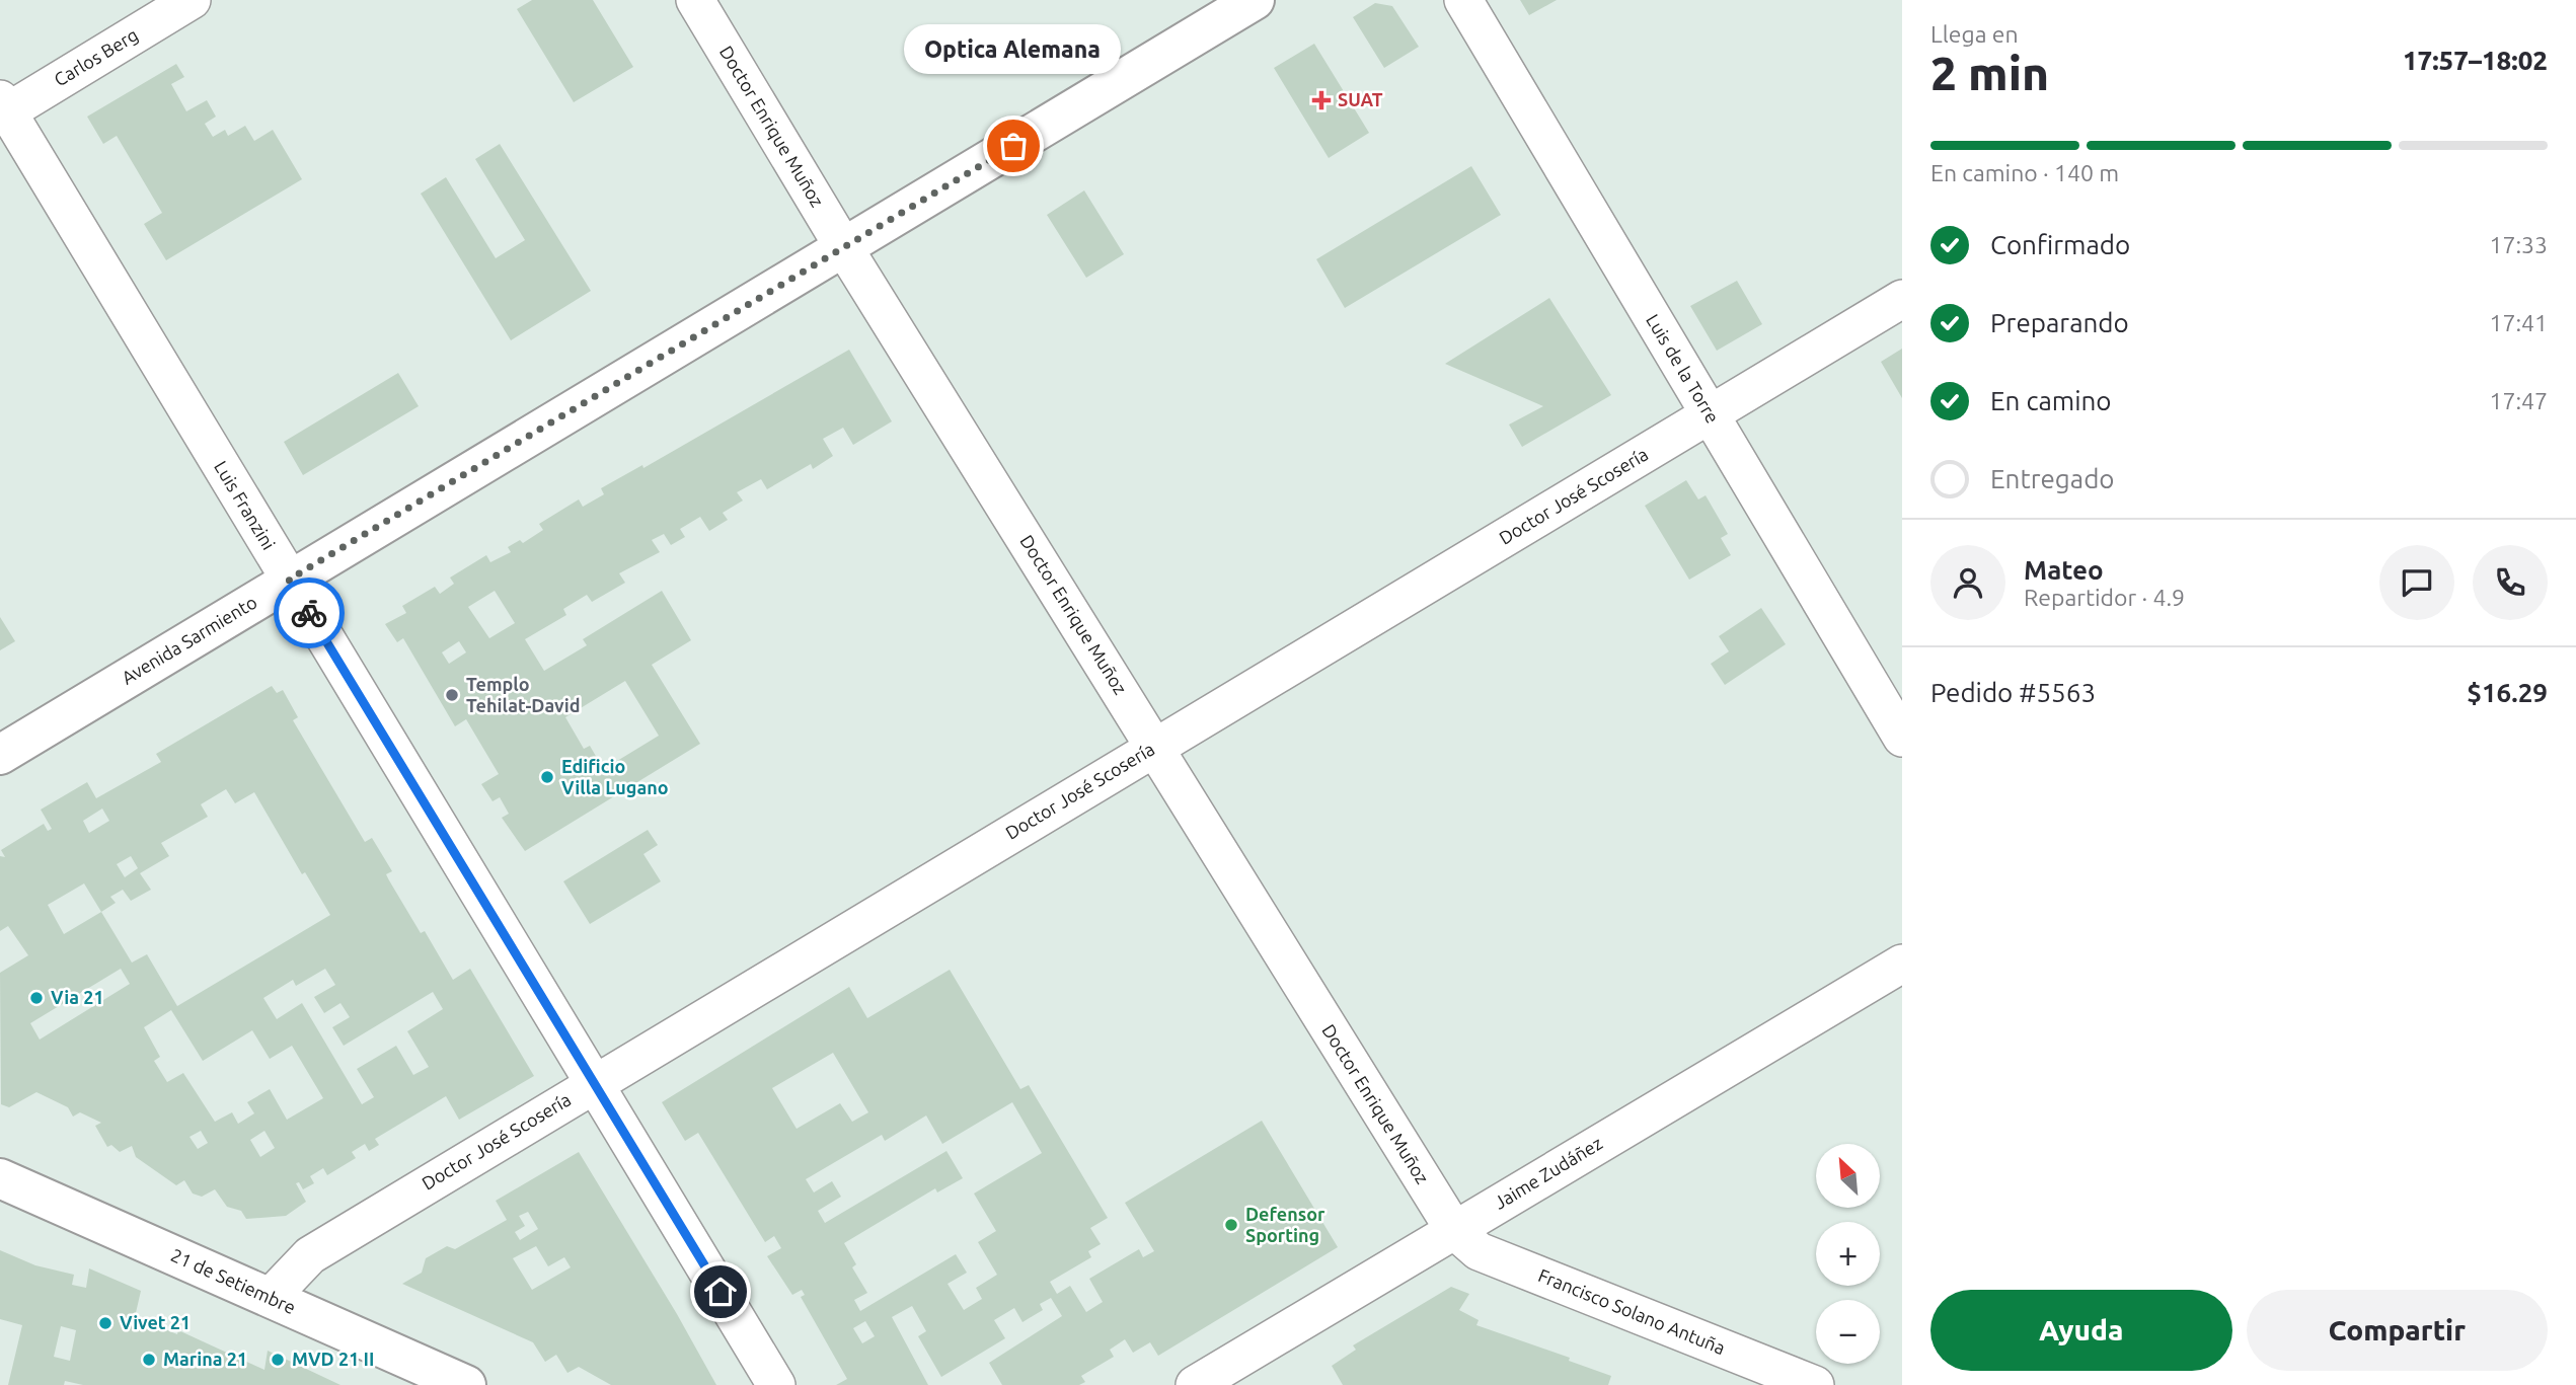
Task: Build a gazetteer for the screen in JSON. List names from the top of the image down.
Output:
{
  "streets": {
    "street": [
      "Carlos Berg",
      "Doctor Enrique Muñoz",
      "Luis de la Torre",
      "Doctor José Scosería",
      "Luis Franzini",
      "Avenida Sarmiento",
      "Jaime Zudáñez",
      "21 de Setiembre",
      "Francisco Solano Antuña"
    ]
  },
  "crossings": [
    ["Carlos Berg", "Luis Franzini"],
    ["Doctor Enrique Muñoz", "Doctor José Scosería"],
    ["Doctor Enrique Muñoz", "Avenida Sarmiento"],
    ["Doctor Enrique Muñoz", "Jaime Zudáñez"],
    ["Doctor Enrique Muñoz", "Francisco Solano Antuña"],
    ["Luis de la Torre", "Doctor José Scosería"],
    ["Doctor José Scosería", "Luis Franzini"],
    ["Doctor José Scosería", "21 de Setiembre"],
    ["Luis Franzini", "Avenida Sarmiento"],
    ["Jaime Zudáñez", "Francisco Solano Antuña"]
  ],
  "places": {
    "health": ["SUAT"],
    "other": [
      "Optica Alemana",
      "Templo Tehilat-David",
      "Edificio Villa Lugano",
      "Via 21",
      "Defensor Sporting",
      "Vivet 21",
      "Marina 21",
      "MVD 21 II"
    ]
  },
  "north": "top left",
  "page": {
    "heading": ["2 min", "Llega en", "17:57–18:02"],
    "panel": [
      "Mateo",
      "Repartidor · 4.9",
      "Pedido #5563",
      "$16.29"
    ],
    "bubble": "Optica Alemana",
    "bar": "En camino · 140 m",
    "list": [
      ["Confirmado", "17:33"],
      ["Preparando", "17:41"],
      ["En camino", "17:47"],
      "Entregado"
    ],
    "map_buttons": ["+", "−"],
    "buttons": ["Ayuda", "Compartir"]
  }
}
